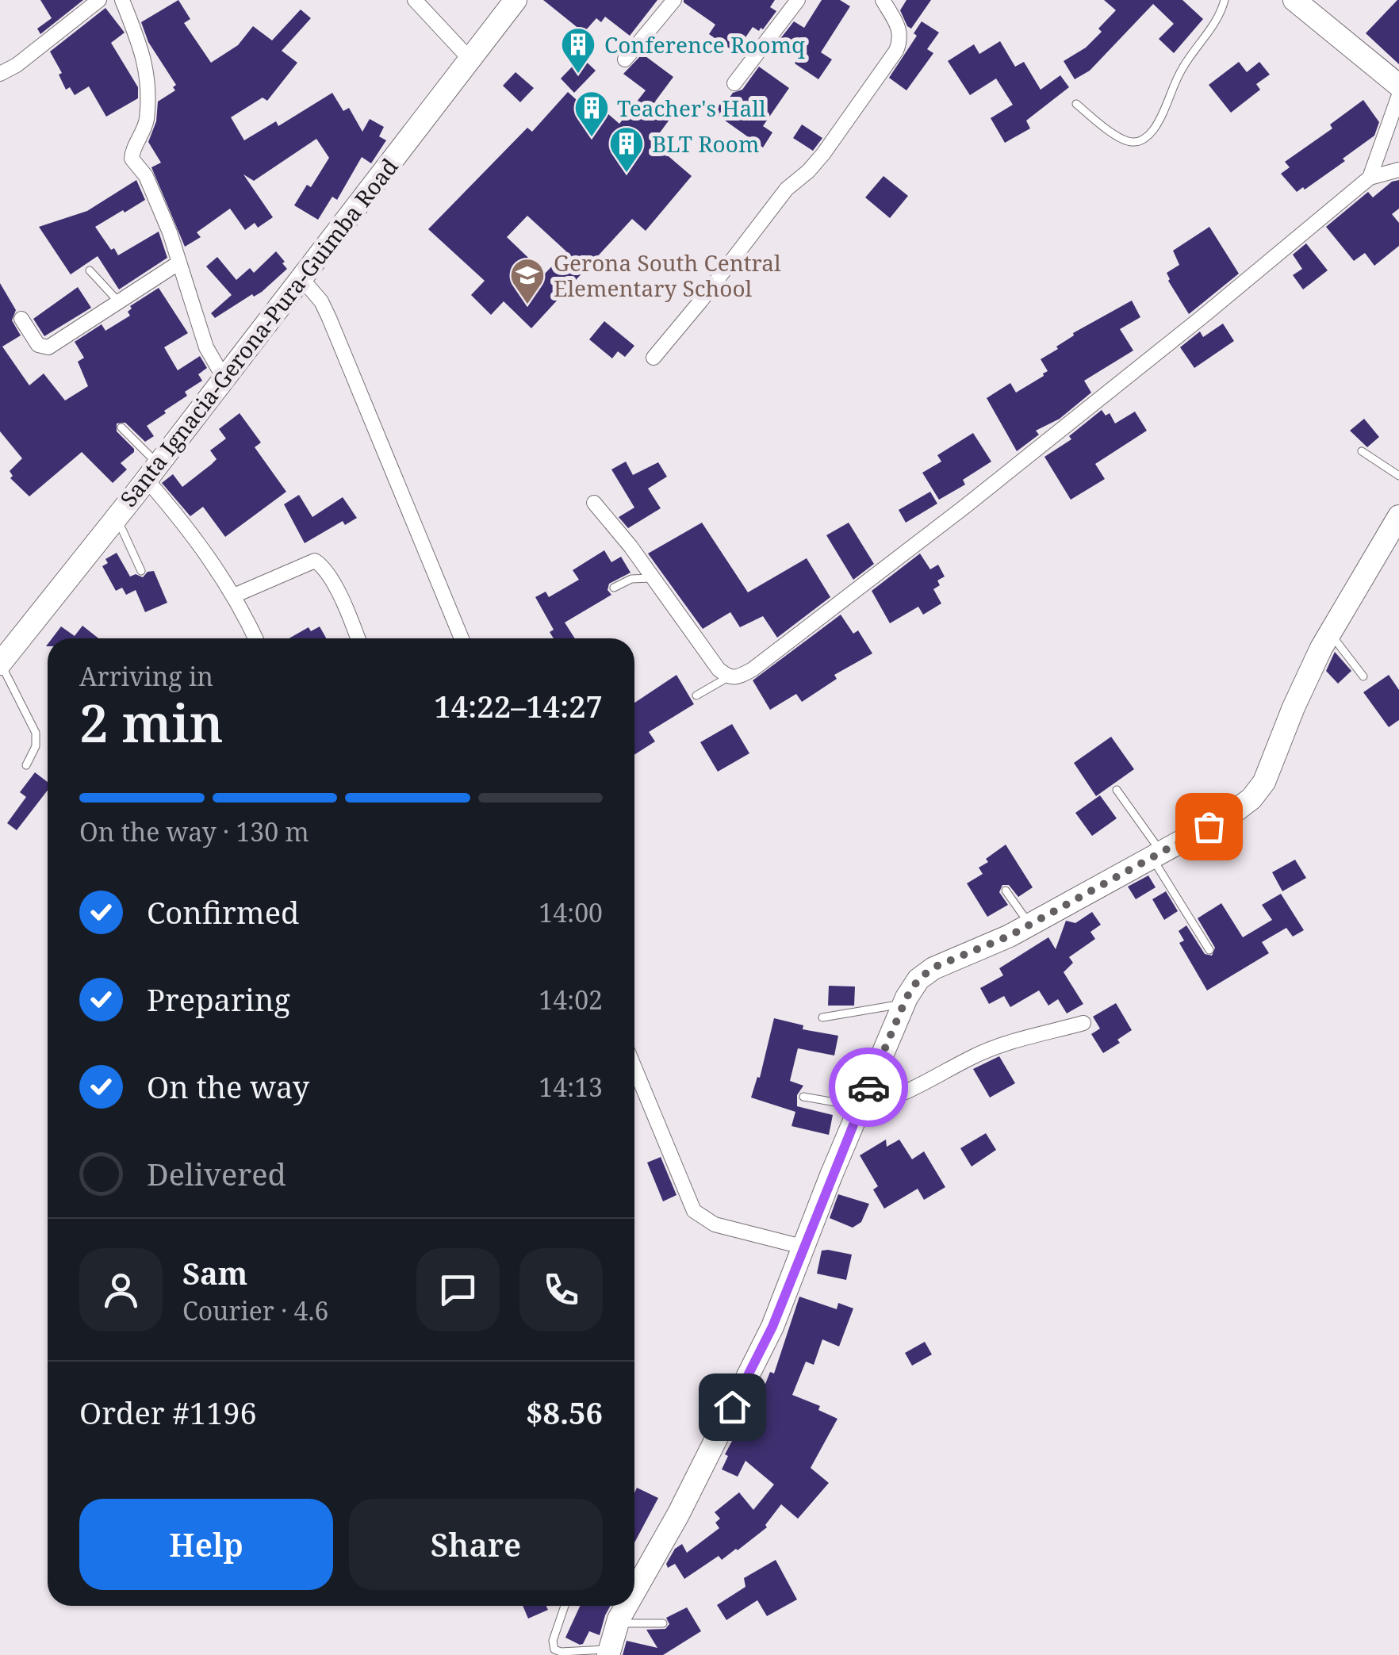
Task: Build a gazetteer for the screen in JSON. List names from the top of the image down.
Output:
{
  "streets": {
    "street": ["Santa Ignacia-Gerona-Pura-Guimba Road"]
  },
  "places": {
    "building": ["Conference Roomq", "Teacher's Hall", "BLT Room"],
    "school or university": ["Gerona South Central Elementary School"]
  },
  "page": {
    "heading": ["2 min", "Arriving in", "14:22–14:27"],
    "panel": [
      "Sam",
      "Courier · 4.6",
      "Order #1196",
      "$8.56"
    ],
    "bar": "On the way · 130 m",
    "list": [
      ["Confirmed", "14:00"],
      ["Preparing", "14:02"],
      ["On the way", "14:13"],
      "Delivered"
    ],
    "buttons": ["Help", "Share"]
  }
}
